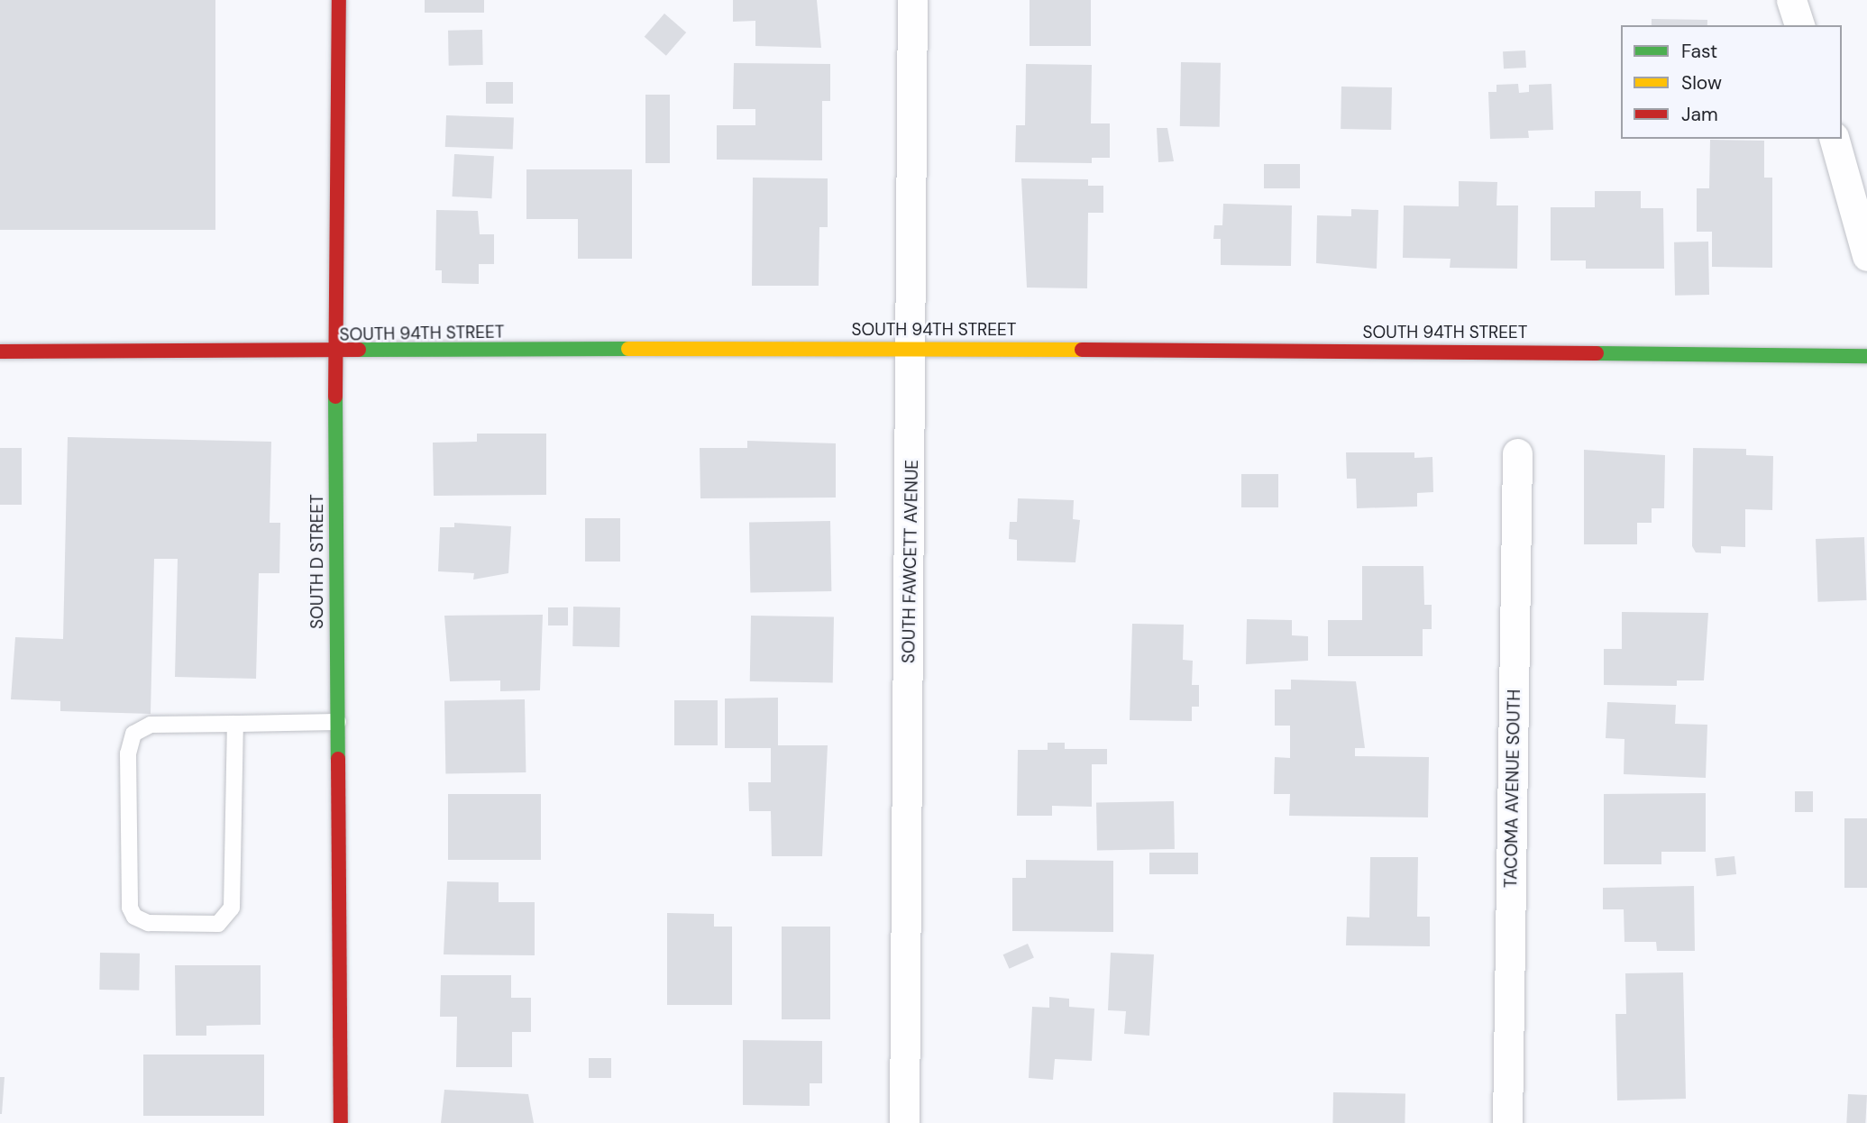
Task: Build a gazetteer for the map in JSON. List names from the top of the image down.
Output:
{
  "streets": {
    "street": [
      "SOUTH 94TH STREET",
      "SOUTH D STREET",
      "SOUTH FAWCETT AVENUE",
      "TACOMA AVENUE SOUTH"
    ]
  },
  "crossings": [
    ["SOUTH 94TH STREET", "SOUTH D STREET"],
    ["SOUTH 94TH STREET", "SOUTH FAWCETT AVENUE"]
  ],
  "legend": ["Fast", "Slow", "Jam"]
}
